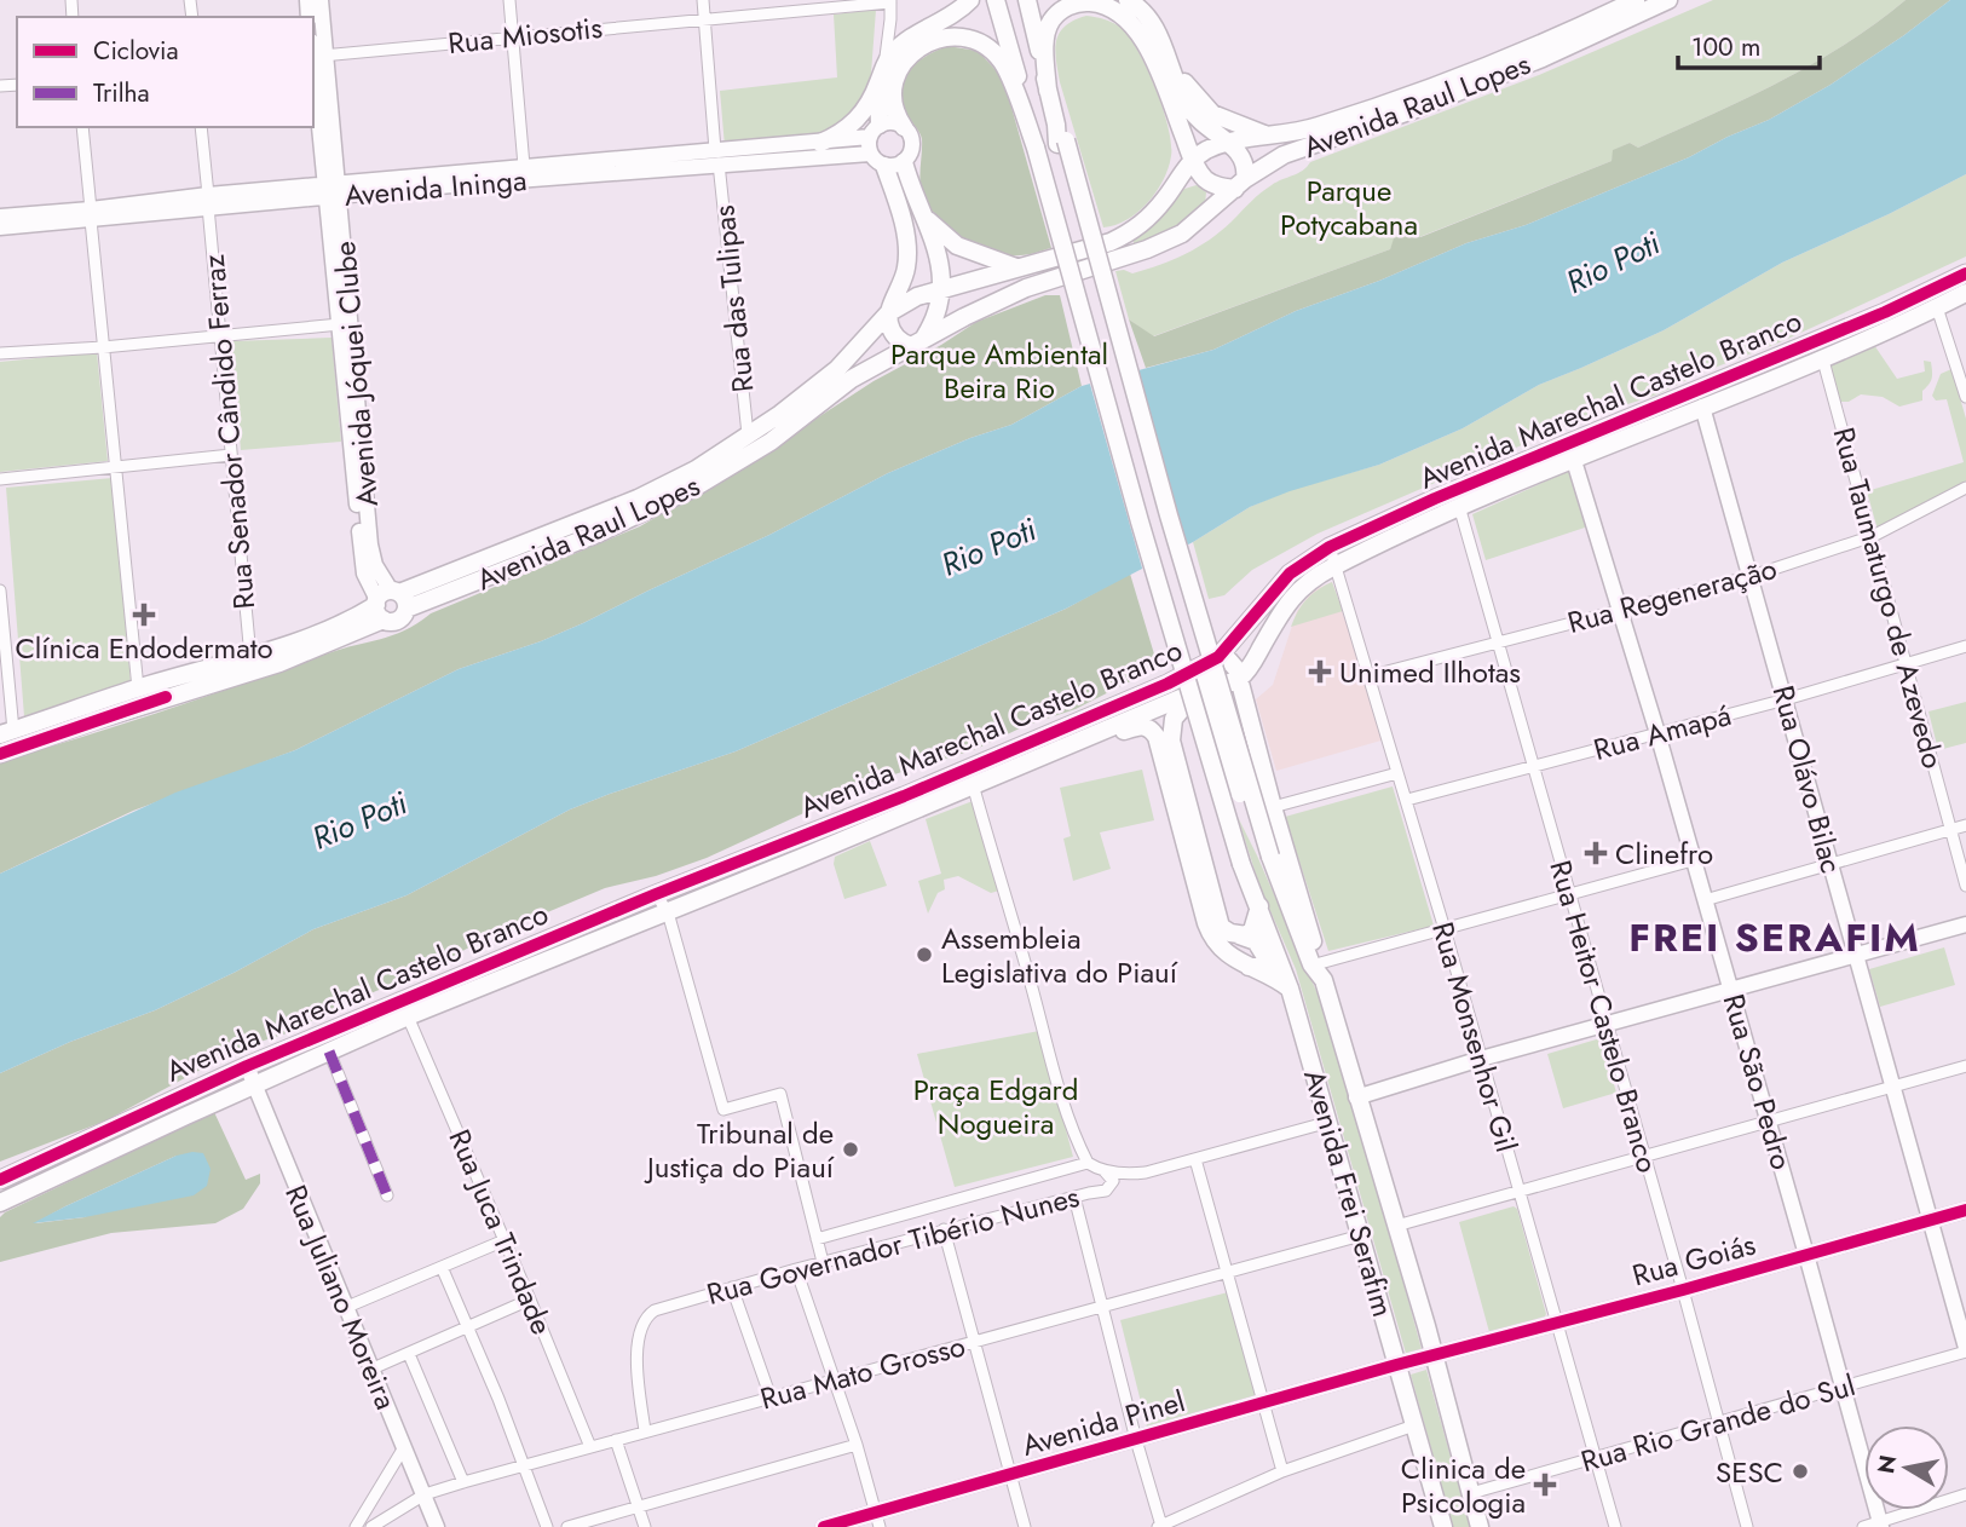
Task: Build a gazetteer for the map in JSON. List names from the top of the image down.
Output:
{
  "streets": {
    "main road": ["Avenida Raul Lopes", "Avenida Marechal Castelo Branco", "Avenida Frei Serafim"],
    "street": [
      "Rua Miosotis",
      "Avenida Ininga",
      "Rua das Tulipas",
      "Avenida Jóquei Clube",
      "Rua Senador Cândido Ferraz",
      "Rua Regeneração",
      "Rua Taumaturgo de Azevedo",
      "Rua Amapá",
      "Rua Olávo Bilac",
      "Rua Heitor Castelo Branco",
      "Rua Monsenhor Gil",
      "Rua São Pedro",
      "Rua Juca Trindade",
      "Rua Governador Tibério Nunes",
      "Rua Goiás",
      "Rua Juliano Moreira",
      "Rua Mato Grosso",
      "Avenida Pinel",
      "Rua Rio Grande do Sul"
    ]
  },
  "crossings": [
    ["Rua Miosotis", "Rua das Tulipas"],
    ["Rua Miosotis", "Avenida Jóquei Clube"],
    ["Avenida Raul Lopes", "Rua das Tulipas"],
    ["Avenida Raul Lopes", "Avenida Jóquei Clube"],
    ["Avenida Raul Lopes", "Rua Senador Cândido Ferraz"],
    ["Avenida Ininga", "Rua das Tulipas"],
    ["Avenida Ininga", "Avenida Jóquei Clube"],
    ["Avenida Ininga", "Rua Senador Cândido Ferraz"],
    ["Avenida Marechal Castelo Branco", "Rua Taumaturgo de Azevedo"],
    ["Avenida Marechal Castelo Branco", "Rua Olávo Bilac"],
    ["Avenida Marechal Castelo Branco", "Rua Heitor Castelo Branco"],
    ["Avenida Marechal Castelo Branco", "Rua Monsenhor Gil"],
    ["Avenida Marechal Castelo Branco", "Rua São Pedro"],
    ["Avenida Marechal Castelo Branco", "Rua Juca Trindade"],
    ["Avenida Marechal Castelo Branco", "Rua Juliano Moreira"],
    ["Rua Regeneração", "Rua Taumaturgo de Azevedo"],
    ["Rua Regeneração", "Rua Olávo Bilac"],
    ["Rua Regeneração", "Rua Heitor Castelo Branco"],
    ["Rua Regeneração", "Rua Monsenhor Gil"],
    ["Rua Regeneração", "Rua São Pedro"],
    ["Rua Taumaturgo de Azevedo", "Rua Amapá"],
    ["Rua Amapá", "Rua Olávo Bilac"],
    ["Rua Amapá", "Rua Heitor Castelo Branco"],
    ["Rua Amapá", "Rua Monsenhor Gil"],
    ["Rua Amapá", "Rua São Pedro"],
    ["Rua Olávo Bilac", "Rua Goiás"],
    ["Rua Olávo Bilac", "Rua Rio Grande do Sul"],
    ["Rua Heitor Castelo Branco", "Rua Goiás"],
    ["Rua Heitor Castelo Branco", "Rua Rio Grande do Sul"],
    ["Rua Monsenhor Gil", "Rua Goiás"],
    ["Rua Monsenhor Gil", "Rua Rio Grande do Sul"],
    ["Rua São Pedro", "Rua Goiás"],
    ["Rua São Pedro", "Rua Rio Grande do Sul"],
    ["Avenida Frei Serafim", "Rua Governador Tibério Nunes"],
    ["Avenida Frei Serafim", "Rua Goiás"],
    ["Avenida Frei Serafim", "Rua Mato Grosso"],
    ["Avenida Frei Serafim", "Avenida Pinel"],
    ["Avenida Frei Serafim", "Rua Rio Grande do Sul"],
    ["Rua Juca Trindade", "Rua Mato Grosso"],
    ["Rua Governador Tibério Nunes", "Rua Mato Grosso"],
    ["Rua Goiás", "Avenida Pinel"],
    ["Rua Juliano Moreira", "Rua Mato Grosso"]
  ],
  "districts": ["FREI SERAFIM"],
  "water": ["Rio Poti"],
  "parks": ["Parque Potycabana", "Parque Ambiental Beira Rio", "Praça Edgard Nogueira"],
  "places": {
    "health": [
      "Clínica Endodermato",
      "Unimed Ilhotas",
      "Clinefro",
      "Clinica de Psicologia"
    ],
    "other": ["Assembleia Legislativa do Piauí", "Tribunal de Justiça do Piauí", "SESC"]
  },
  "legend": ["Ciclovia", "Trilha"],
  "scale_bar": "100 m",
  "north": "left"
}
